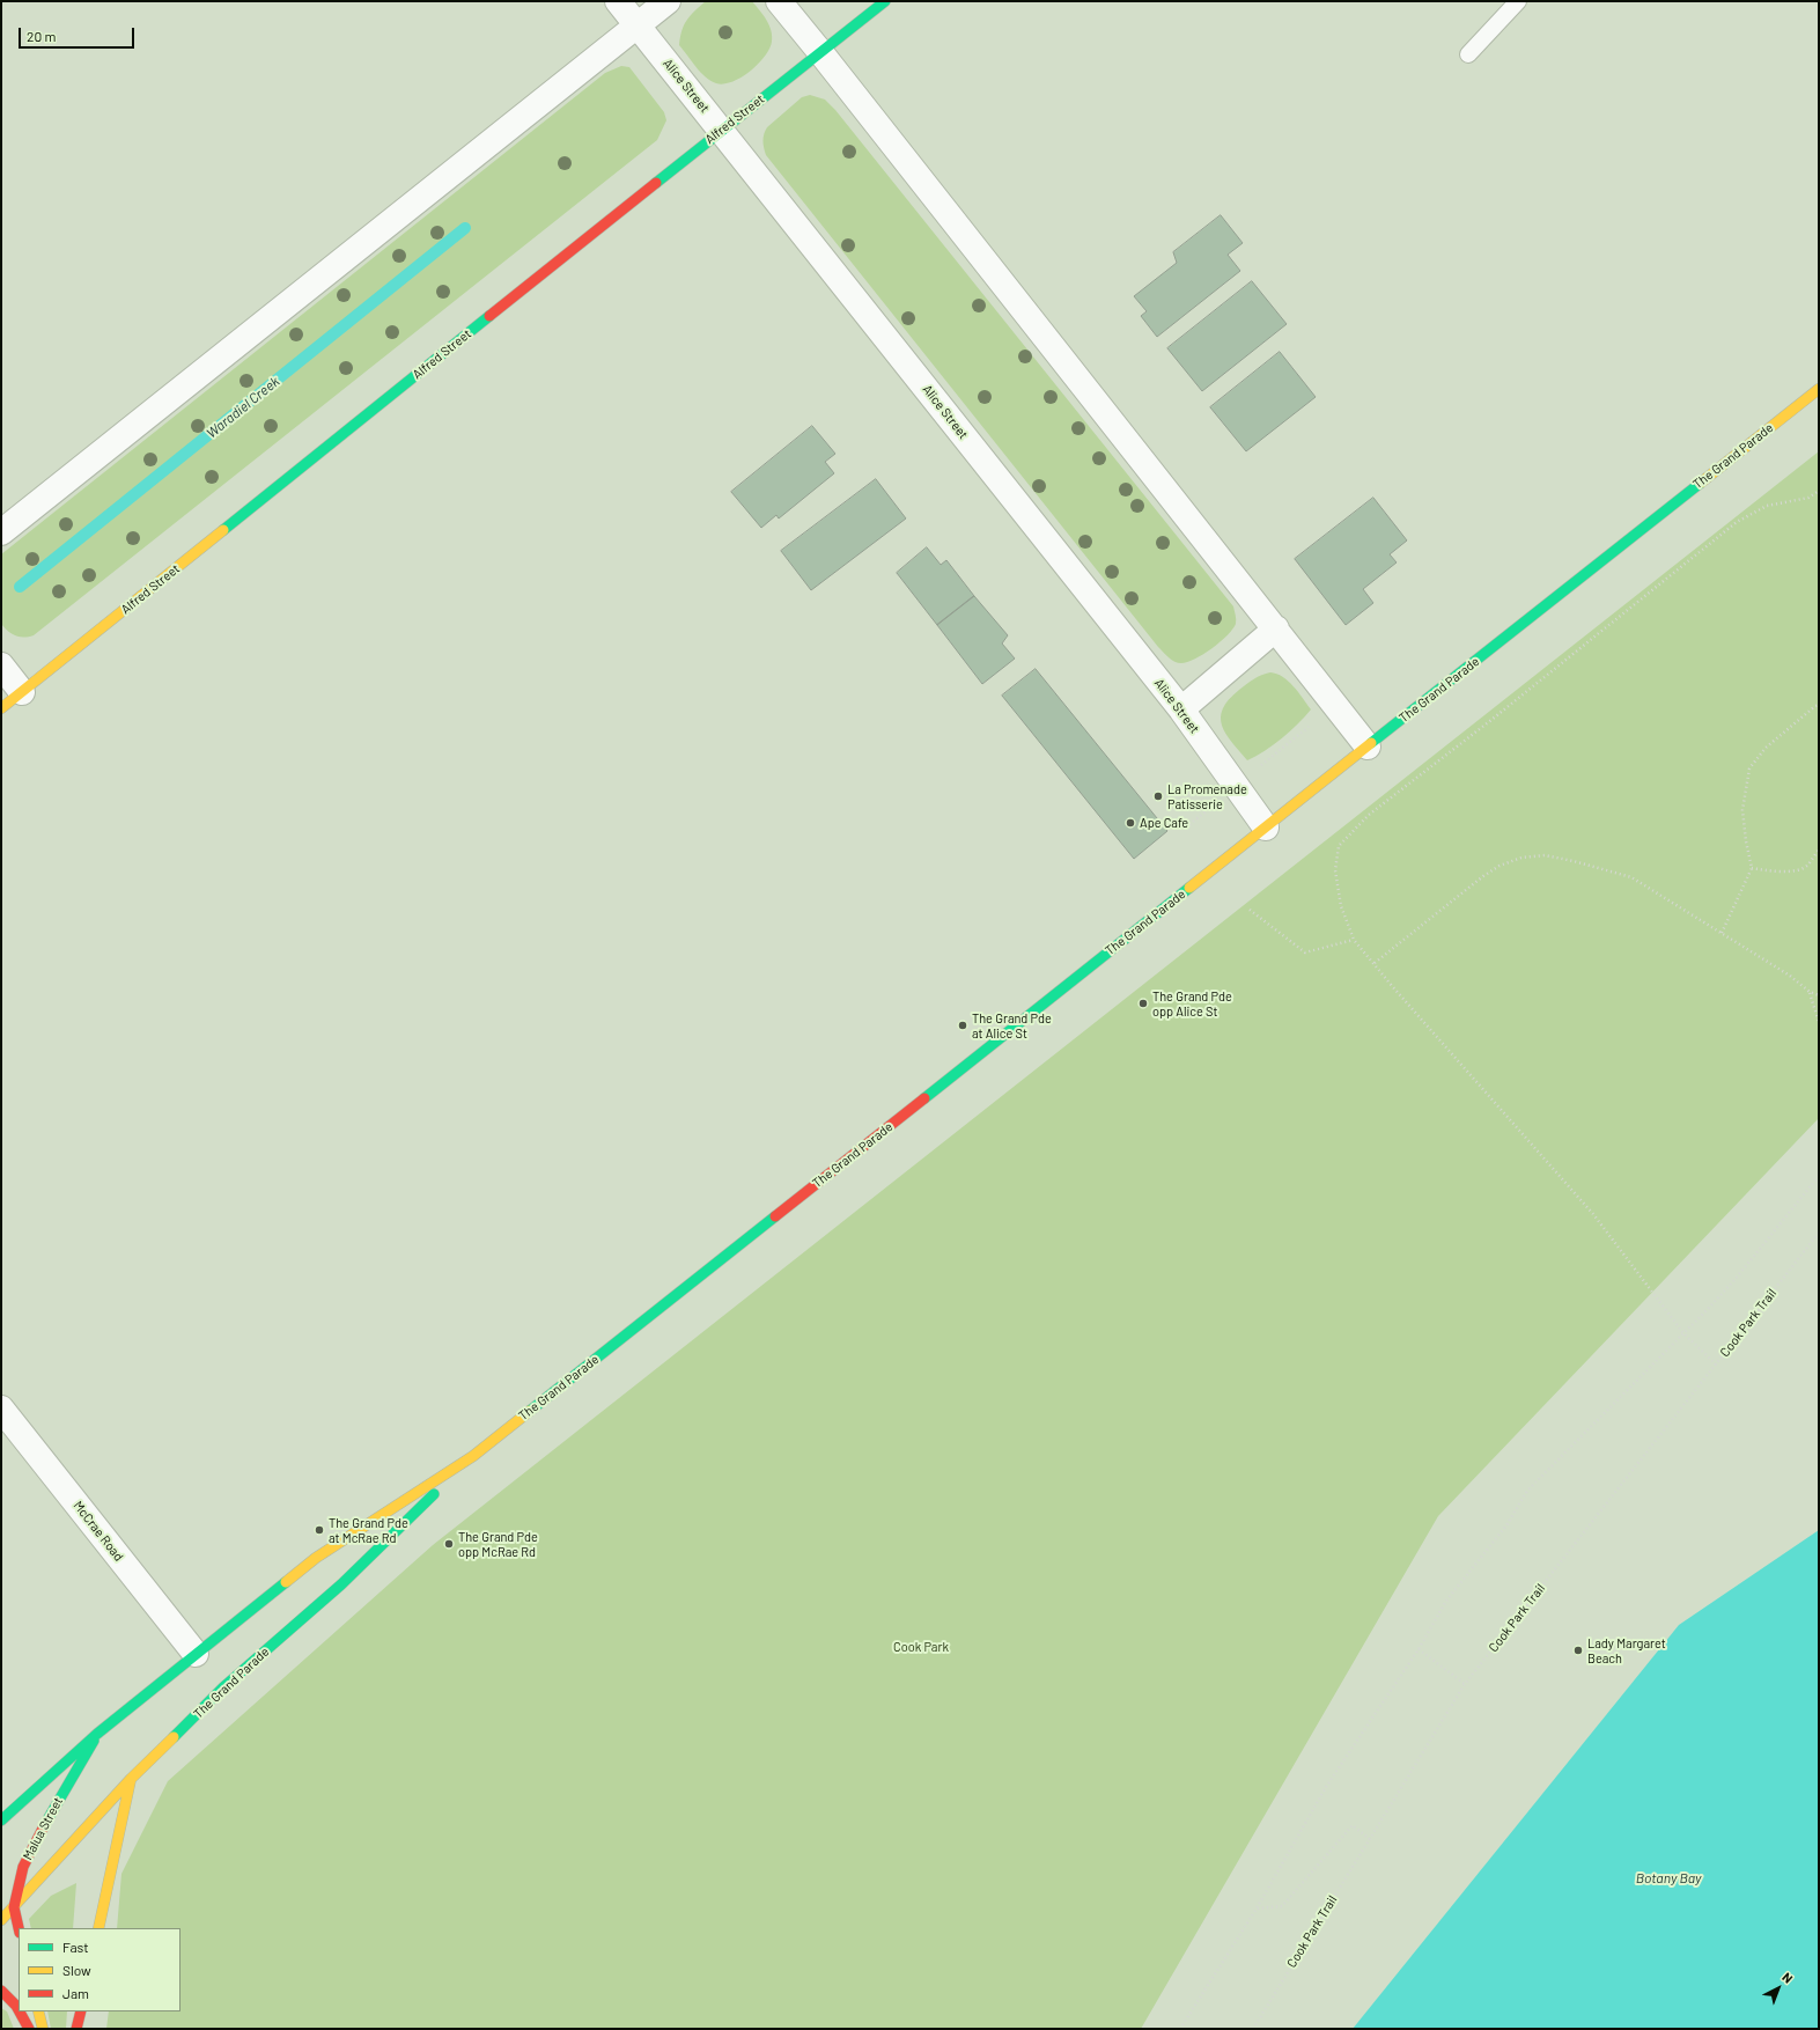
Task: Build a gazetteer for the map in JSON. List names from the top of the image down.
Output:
{
  "streets": {
    "main road": ["Alfred Street", "The Grand Parade", "Malua Street"],
    "street": ["Alice Street", "McCrae Road"],
    "path": ["Cook Park Trail"]
  },
  "crossings": [
    ["Alice Street", "Alfred Street"],
    ["Alice Street", "The Grand Parade"],
    ["The Grand Parade", "McCrae Road"],
    ["The Grand Parade", "Malua Street"]
  ],
  "water": ["Waradiel Creek", "Botany Bay"],
  "parks": ["Cook Park"],
  "places": [
    "La Promenade Patisserie",
    "Ape Cafe",
    "The Grand Pde opp Alice St",
    "The Grand Pde at Alice St",
    "The Grand Pde at McRae Rd",
    "The Grand Pde opp McRae Rd",
    "Lady Margaret Beach"
  ],
  "legend": ["Fast", "Slow", "Jam"],
  "scale_bar": "20 m",
  "north": "top right"
}
